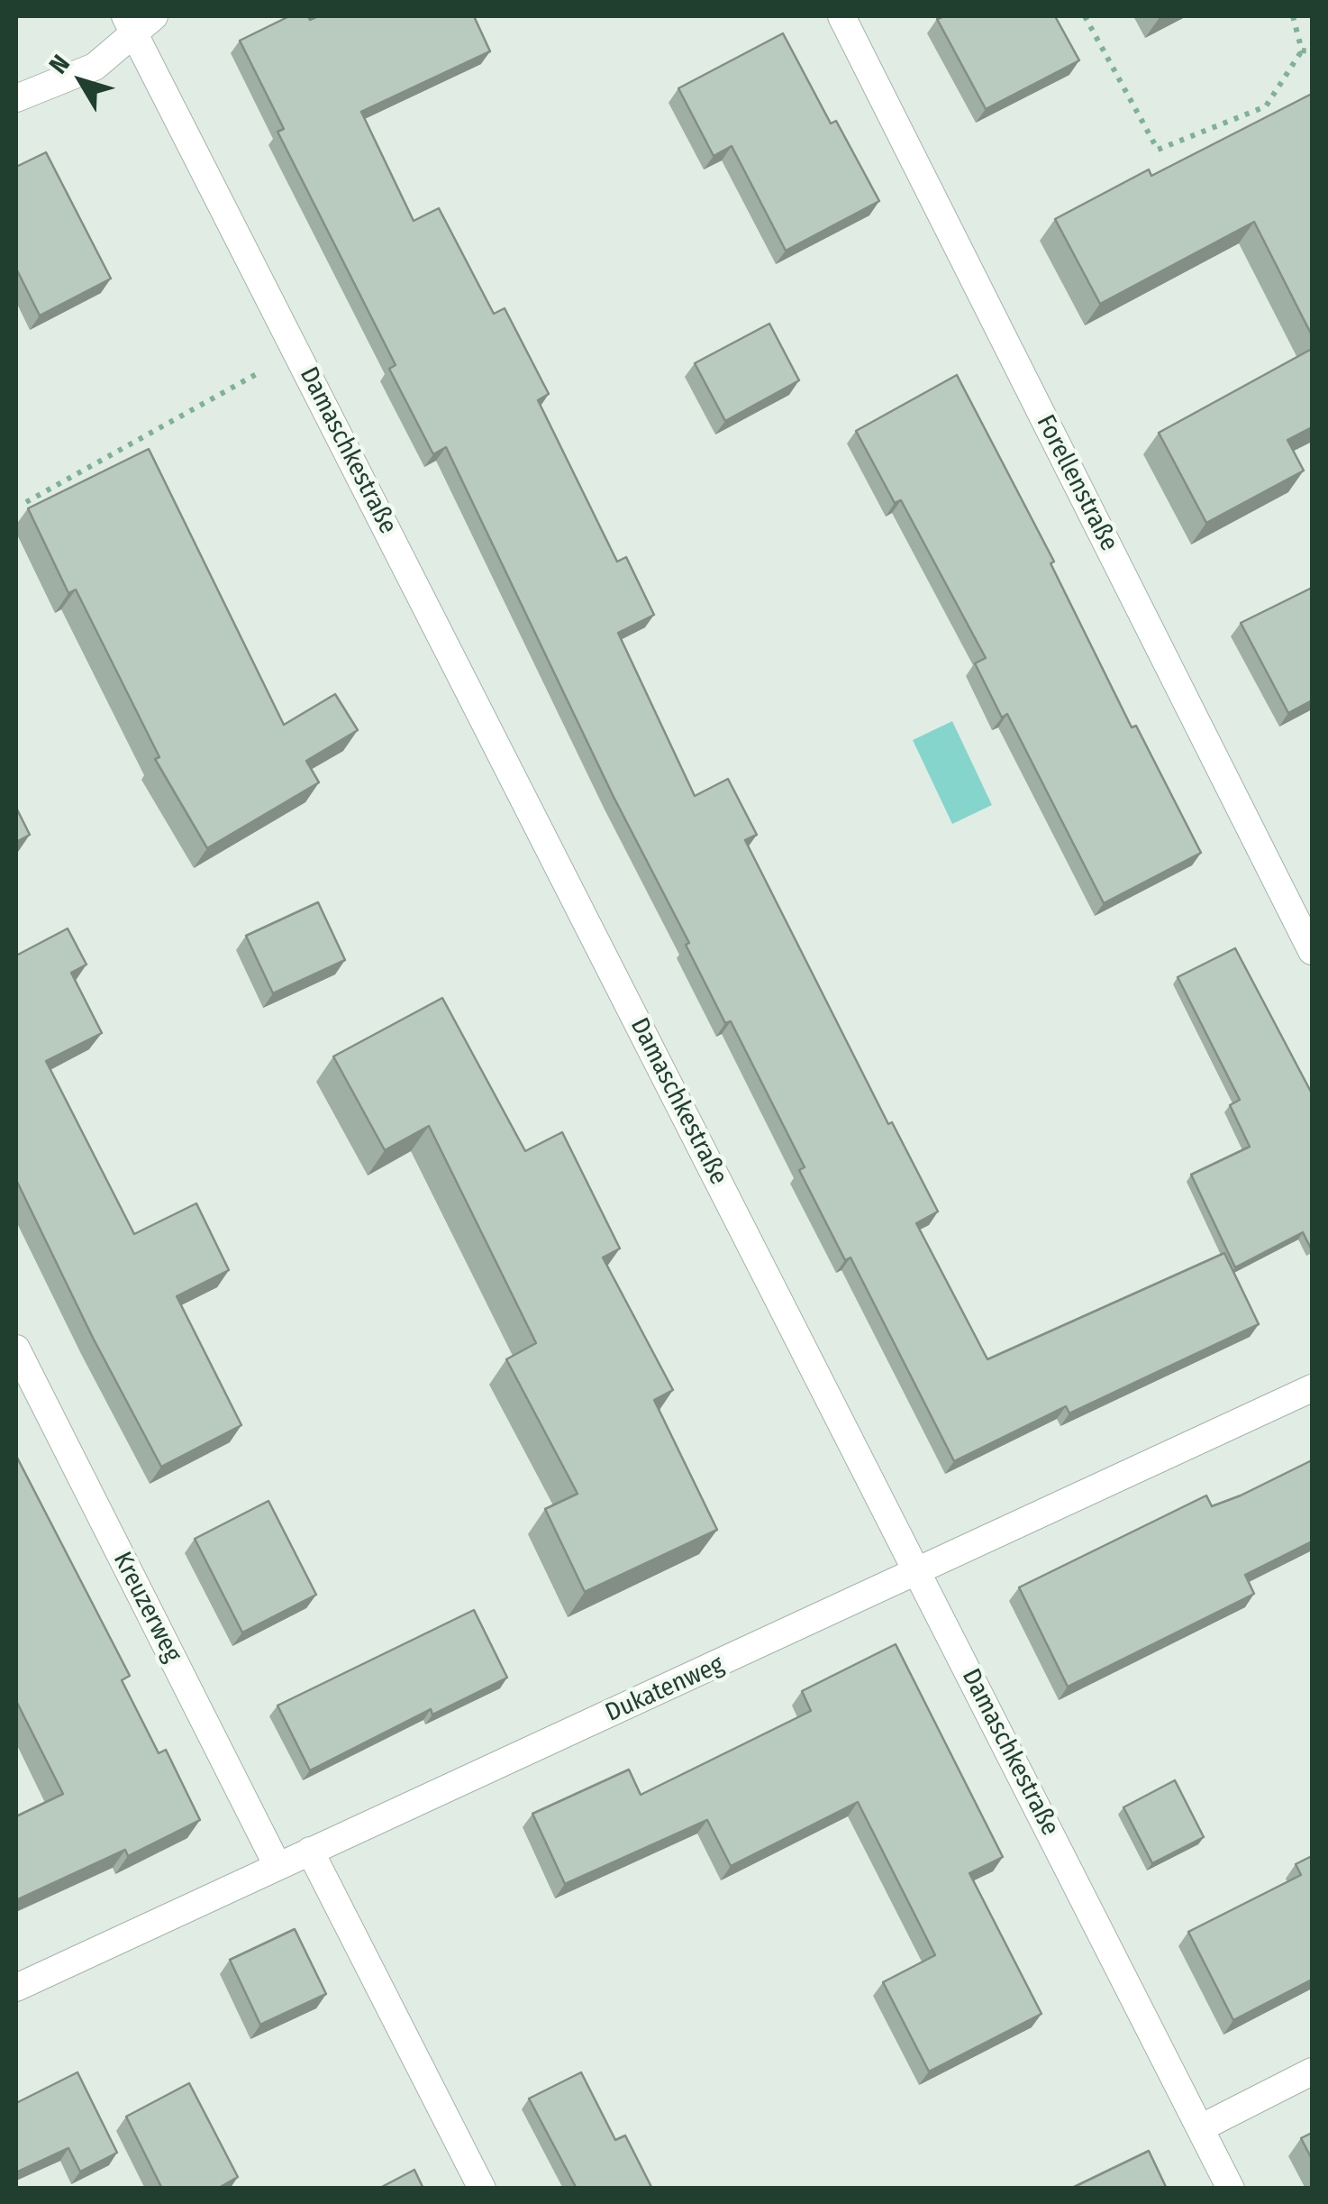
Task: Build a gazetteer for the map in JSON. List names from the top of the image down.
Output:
{
  "streets": {
    "street": [
      "Damaschkestraße",
      "Forellenstraße",
      "Kreuzerweg",
      "Dukatenweg"
    ]
  },
  "crossings": [
    ["Damaschkestraße", "Dukatenweg"],
    ["Kreuzerweg", "Dukatenweg"]
  ],
  "north": "top left"
}
